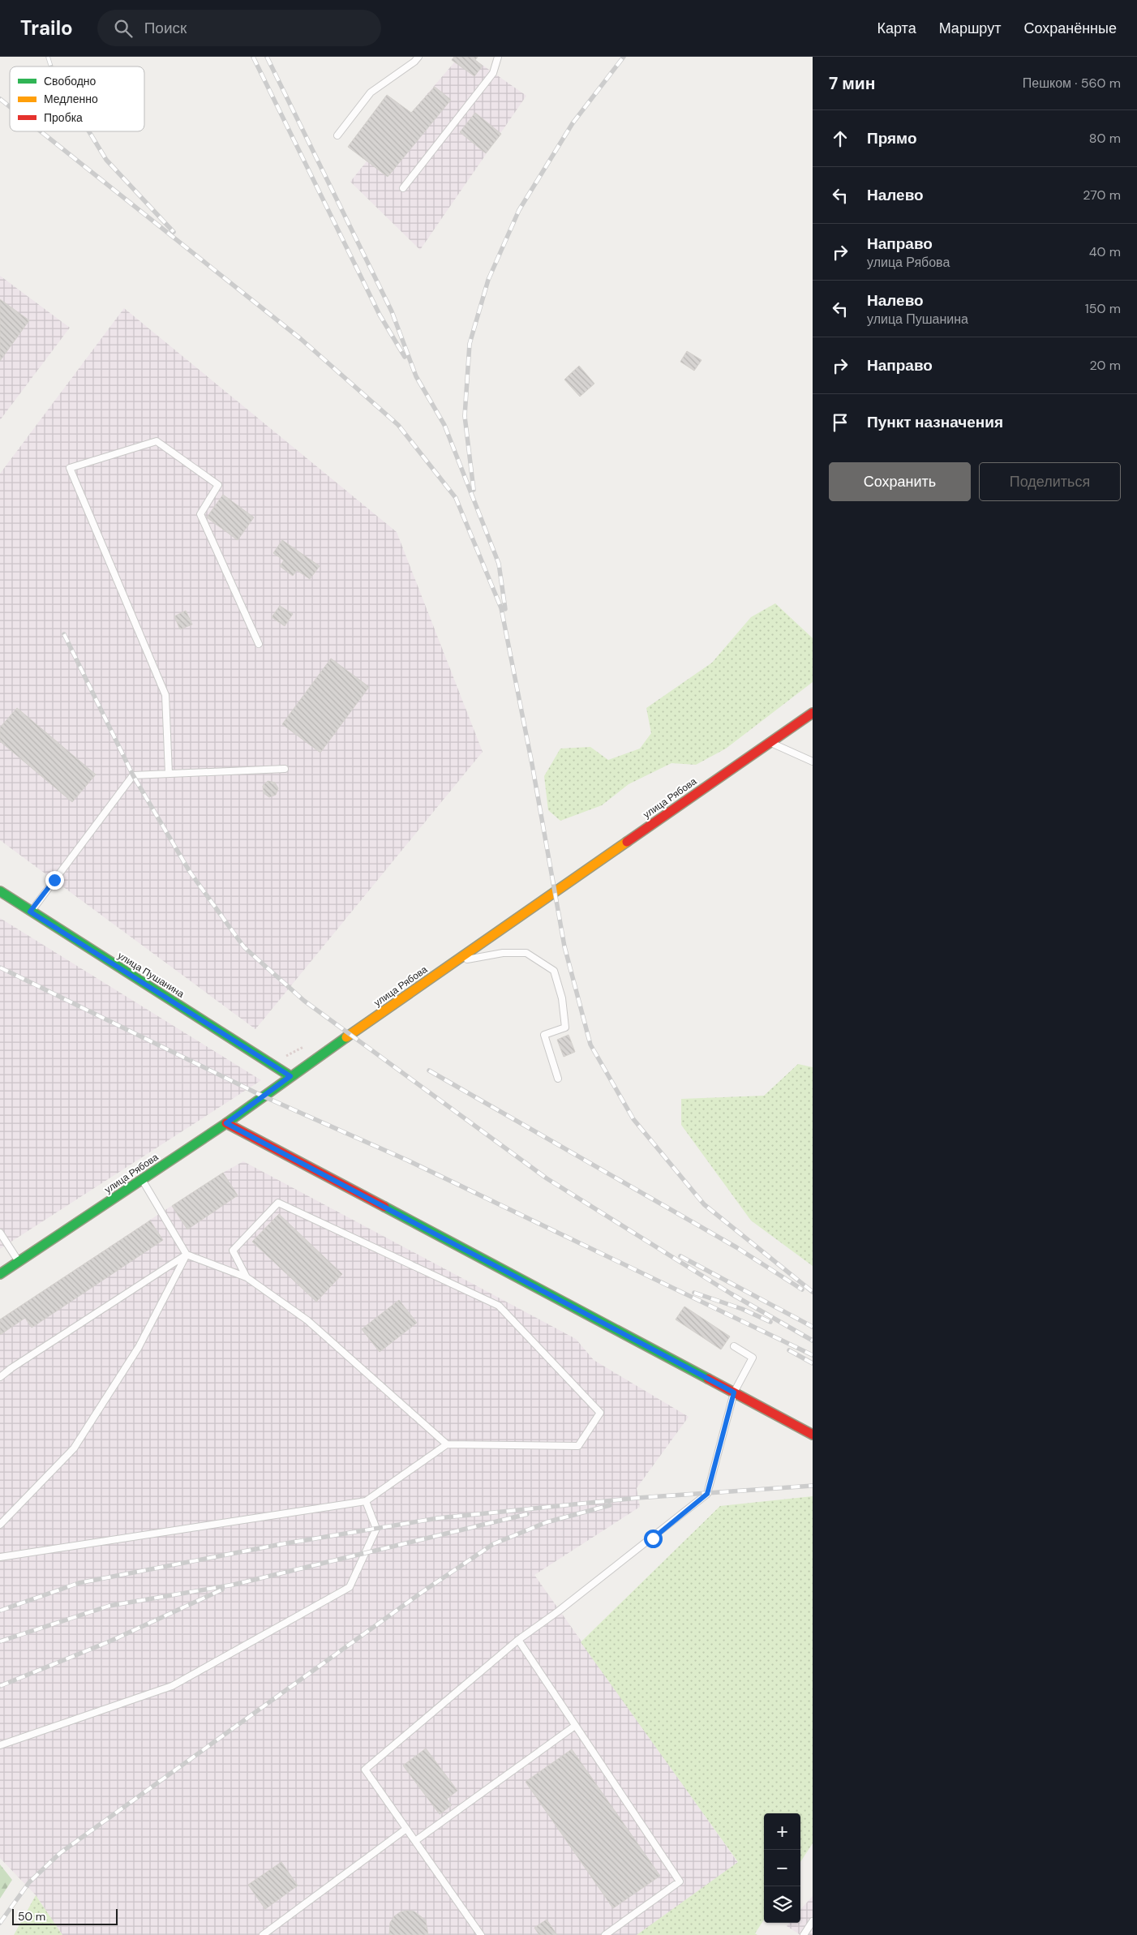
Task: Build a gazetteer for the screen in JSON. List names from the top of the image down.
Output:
{
  "streets": {
    "street": ["улица Рябова", "улица Пушанина"]
  },
  "crossings": [
    ["улица Рябова", "улица Пушанина"]
  ],
  "legend": ["Свободно", "Медленно", "Пробка"],
  "scale_bar": "50 m",
  "page": {
    "header": "Trailo",
    "search": "Поиск",
    "nav": ["Карта", "Маршрут", "Сохранённые"],
    "heading": ["7 мин", "Пешком · 560 m"],
    "list": [
      ["Прямо", "80 m"],
      ["Налево", "270 m"],
      ["Направо", "улица Рябова", "40 m"],
      ["Налево", "улица Пушанина", "150 m"],
      ["Направо", "20 m"],
      "Пункт назначения"
    ],
    "buttons": ["Сохранить", "Поделиться"],
    "map_buttons": ["+", "−"],
    "scale": "50 m"
  }
}
